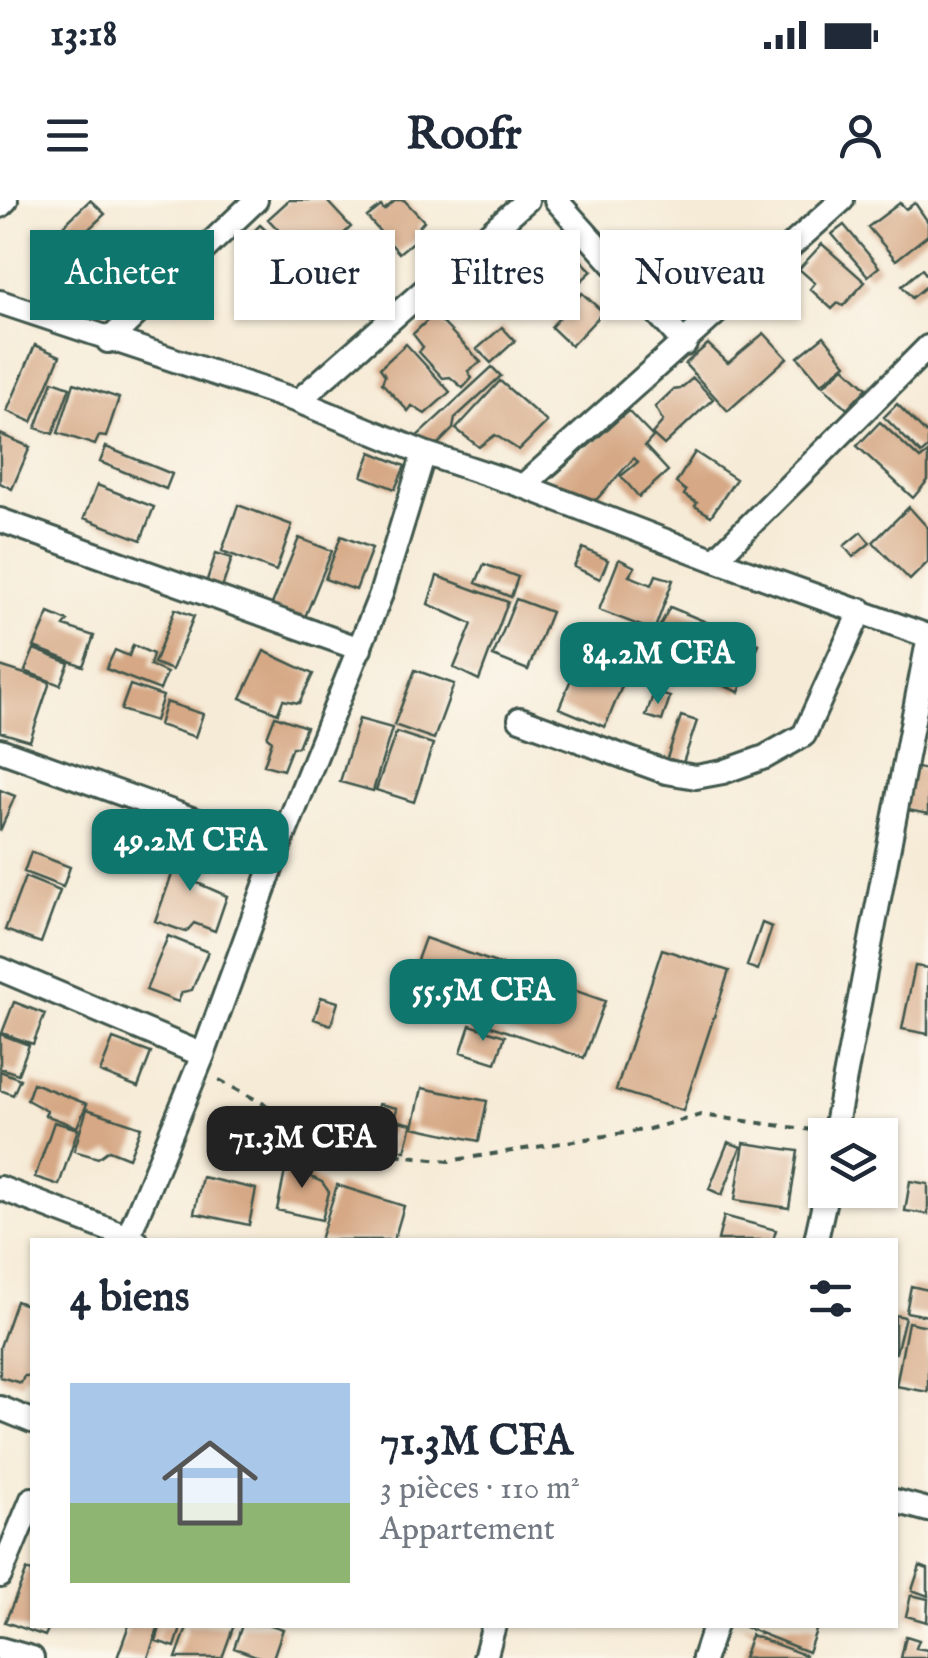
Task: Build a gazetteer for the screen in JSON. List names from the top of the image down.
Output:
{
  "page": {
    "status": "13:18",
    "header": "Roofr",
    "chip": [
      "Acheter",
      "Louer",
      "Filtres",
      "Nouveau"
    ],
    "price": [
      "84.2M CFA",
      "49.2M CFA",
      "55.5M CFA",
      "71.3M CFA"
    ],
    "heading": "4 biens",
    "list": [
      {
        "name": "71.3M CFA",
        "note": "3 pièces · 110 m² · Appartement"
      }
    ]
  }
}
